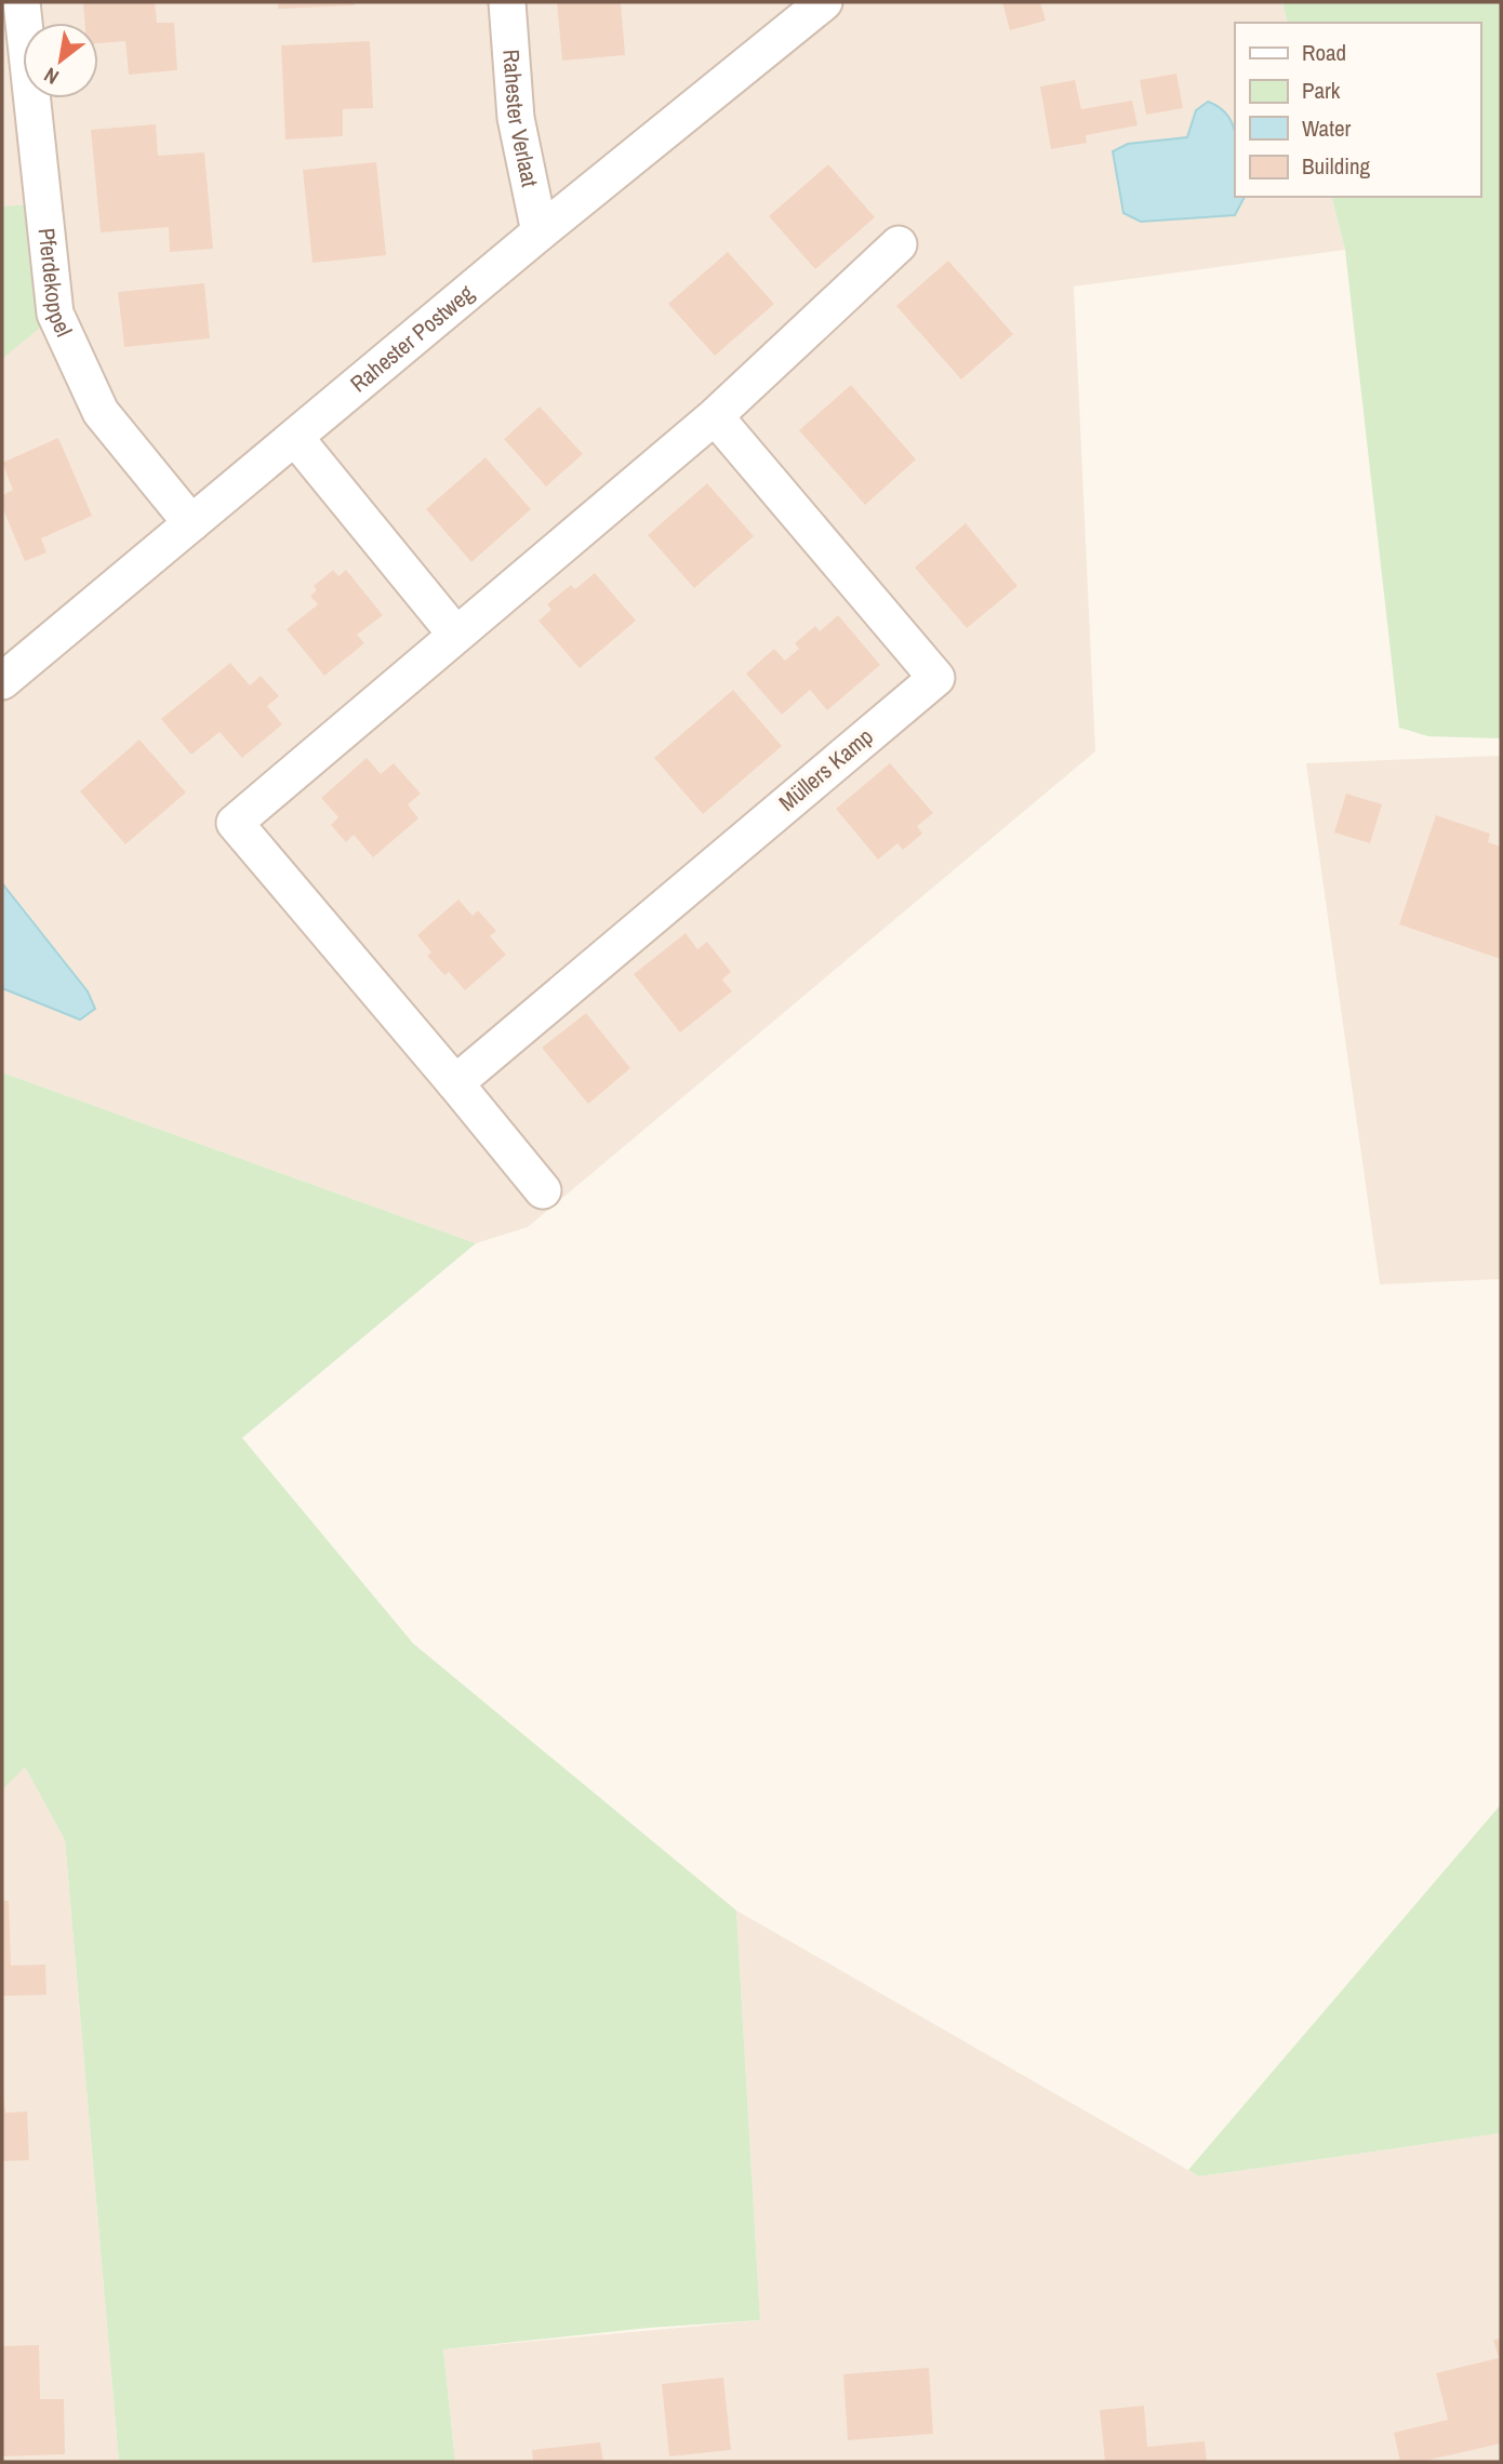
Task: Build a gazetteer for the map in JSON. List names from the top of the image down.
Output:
{
  "streets": {
    "street": [
      "Rahester Verlaat",
      "Pferdekoppel",
      "Rahester Postweg",
      "Müllers Kamp"
    ]
  },
  "crossings": [
    ["Rahester Verlaat", "Rahester Postweg"],
    ["Pferdekoppel", "Rahester Postweg"]
  ],
  "legend": [
    "Road",
    "Park",
    "Water",
    "Building"
  ],
  "north": "bottom left"
}
